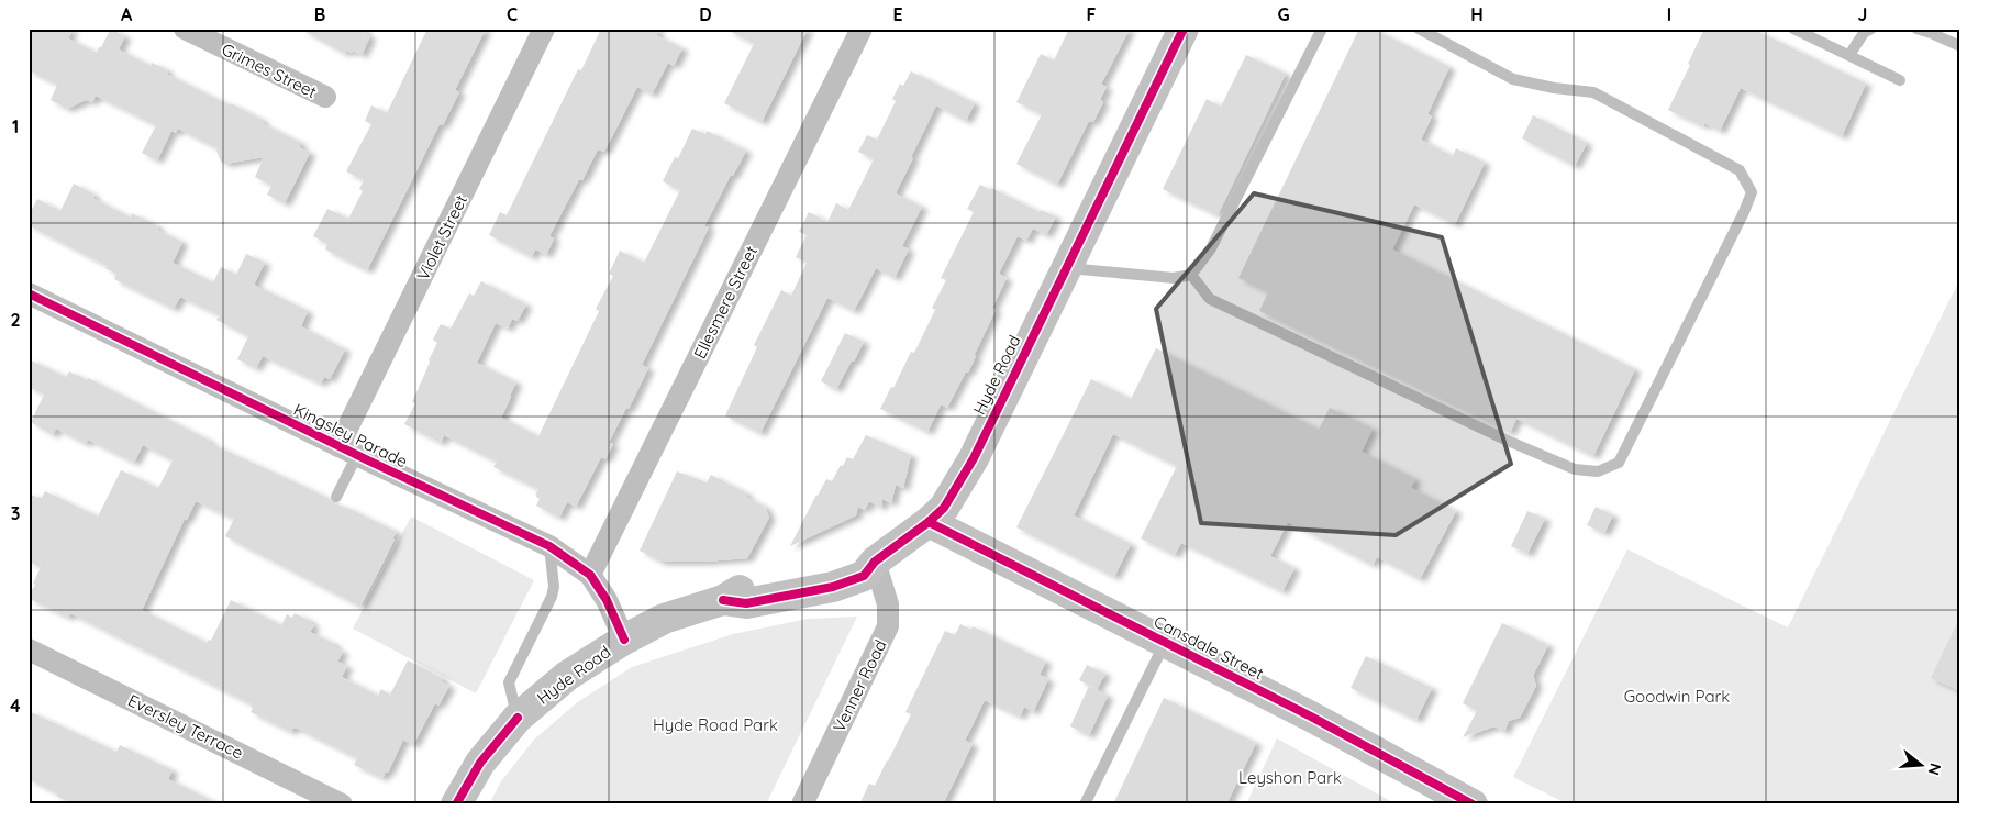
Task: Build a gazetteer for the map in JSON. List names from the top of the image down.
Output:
{
  "streets": {
    "street": [
      "Grimes Street",
      "Violet Street",
      "Ellesmere Street",
      "Hyde Road",
      "Kingsley Parade",
      "Cansdale Street",
      "Venner Road",
      "Eversley Terrace"
    ]
  },
  "crossings": [
    ["Violet Street", "Kingsley Parade"],
    ["Ellesmere Street", "Kingsley Parade"],
    ["Hyde Road", "Kingsley Parade"],
    ["Hyde Road", "Cansdale Street"],
    ["Hyde Road", "Venner Road"]
  ],
  "parks": ["Goodwin Park", "Hyde Road Park", "Leyshon Park"],
  "north": "right",
  "grid": {
    "columns": [
      "A",
      "B",
      "C",
      "D",
      "E",
      "F",
      "G",
      "H",
      "I",
      "J"
    ],
    "rows": [
      "1",
      "2",
      "3",
      "4"
    ]
  }
}
